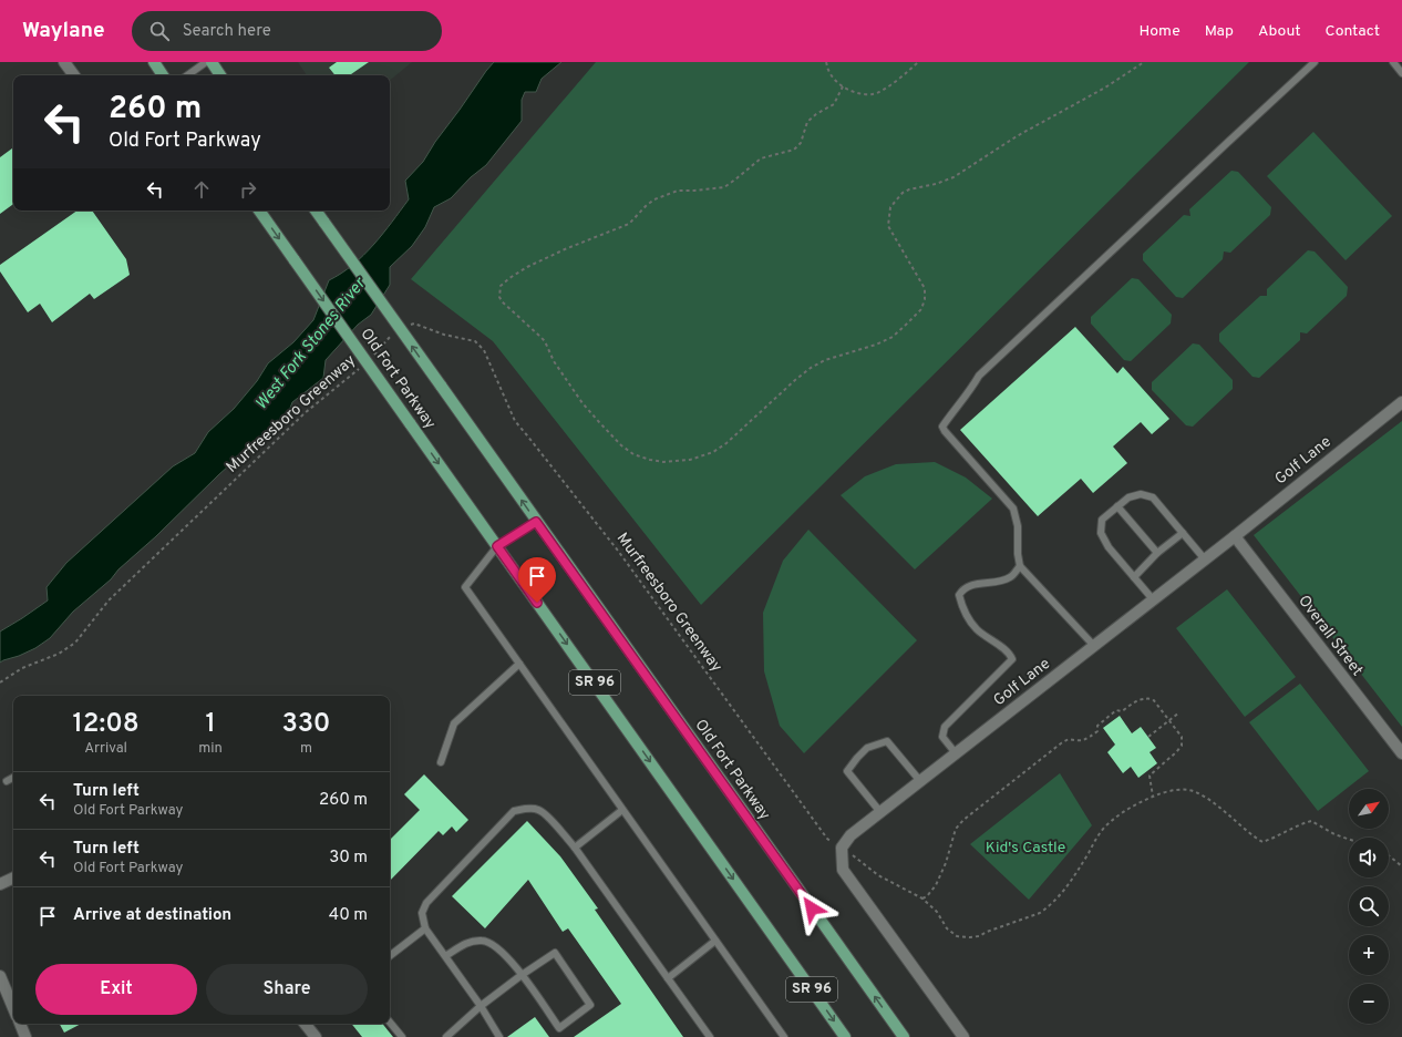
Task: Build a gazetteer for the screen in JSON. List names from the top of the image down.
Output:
{
  "streets": {
    "main road": ["Old Fort Parkway", "SR 96"],
    "street": ["Golf Lane", "Overall Street"],
    "path": ["Murfreesboro Greenway"]
  },
  "crossings": [
    ["Murfreesboro Greenway", "Golf Lane"],
    ["Golf Lane", "Overall Street"]
  ],
  "water": ["West Fork Stones River"],
  "parks": ["Kid's Castle"],
  "north": "top right",
  "page": {
    "header": "Waylane",
    "search": "Search here",
    "nav": [
      "Home",
      "Map",
      "About",
      "Contact"
    ],
    "turn": ["260 m", "Old Fort Parkway"],
    "eta": [
      "12:08",
      "Arrival",
      "1",
      "min",
      "330",
      "m"
    ],
    "list": [
      {
        "name": "Turn left",
        "note": "Old Fort Parkway",
        "value": "260 m"
      },
      {
        "name": "Turn left",
        "note": "Old Fort Parkway",
        "value": "30 m"
      },
      {
        "name": "Arrive at destination",
        "value": "40 m"
      }
    ],
    "map_buttons": ["+", "−"],
    "buttons": ["Exit", "Share"]
  }
}
